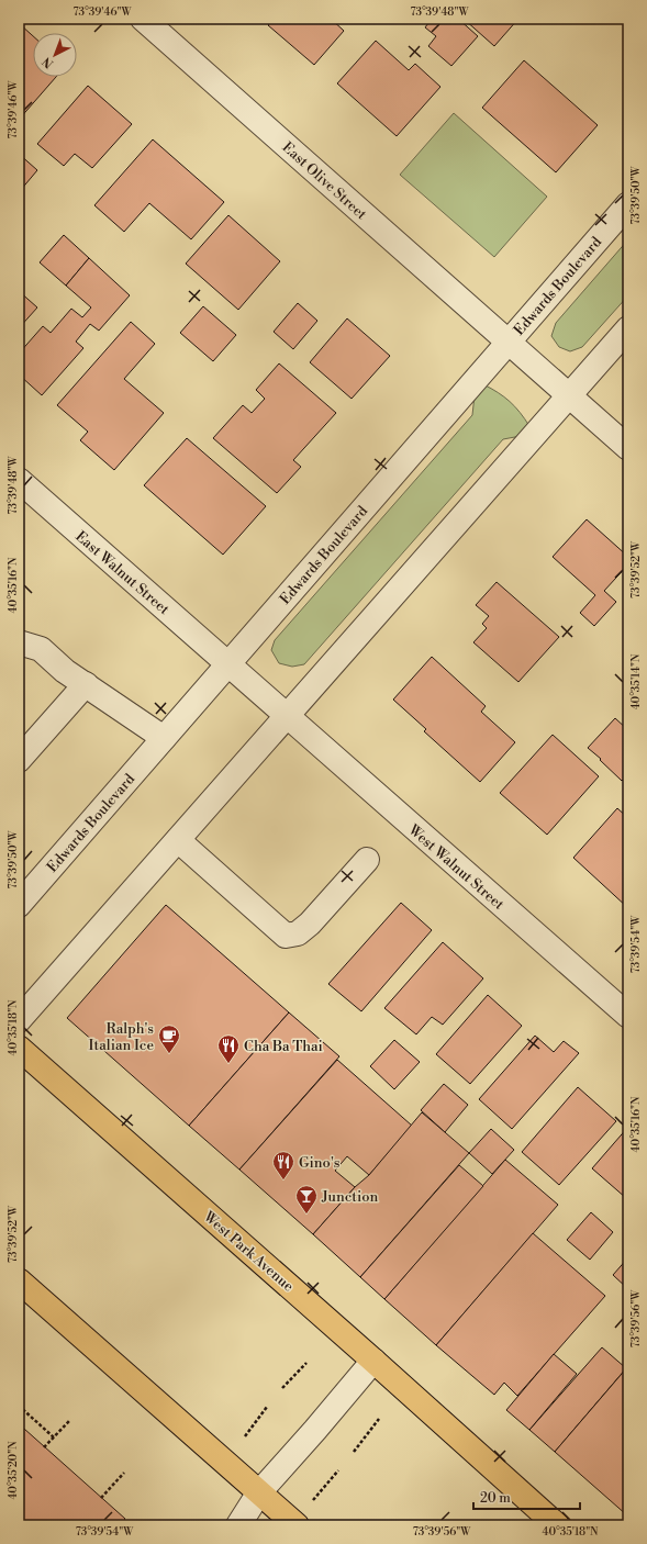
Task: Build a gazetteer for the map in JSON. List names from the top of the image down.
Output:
{
  "streets": {
    "highway": ["West Park Avenue"],
    "street": [
      "East Olive Street",
      "Edwards Boulevard",
      "East Walnut Street",
      "West Walnut Street"
    ]
  },
  "crossings": [
    ["East Olive Street", "Edwards Boulevard"],
    ["Edwards Boulevard", "East Walnut Street"],
    ["East Walnut Street", "West Walnut Street"]
  ],
  "places": {
    "cafe": ["Ralph's Italian Ice"],
    "restaurant": ["Cha Ba Thai", "Gino's"],
    "bar": ["Junction"]
  },
  "scale_bar": "20 m",
  "north": "bottom left",
  "coordinates": [
    "73°39'46\"W",
    "73°39'48\"W",
    "73°39'50\"W",
    "73°39'52\"W",
    "40°35'16\"N",
    "40°35'14\"N",
    "73°39'54\"W",
    "40°35'18\"N",
    "73°39'56\"W",
    "40°35'20\"N"
  ]
}
